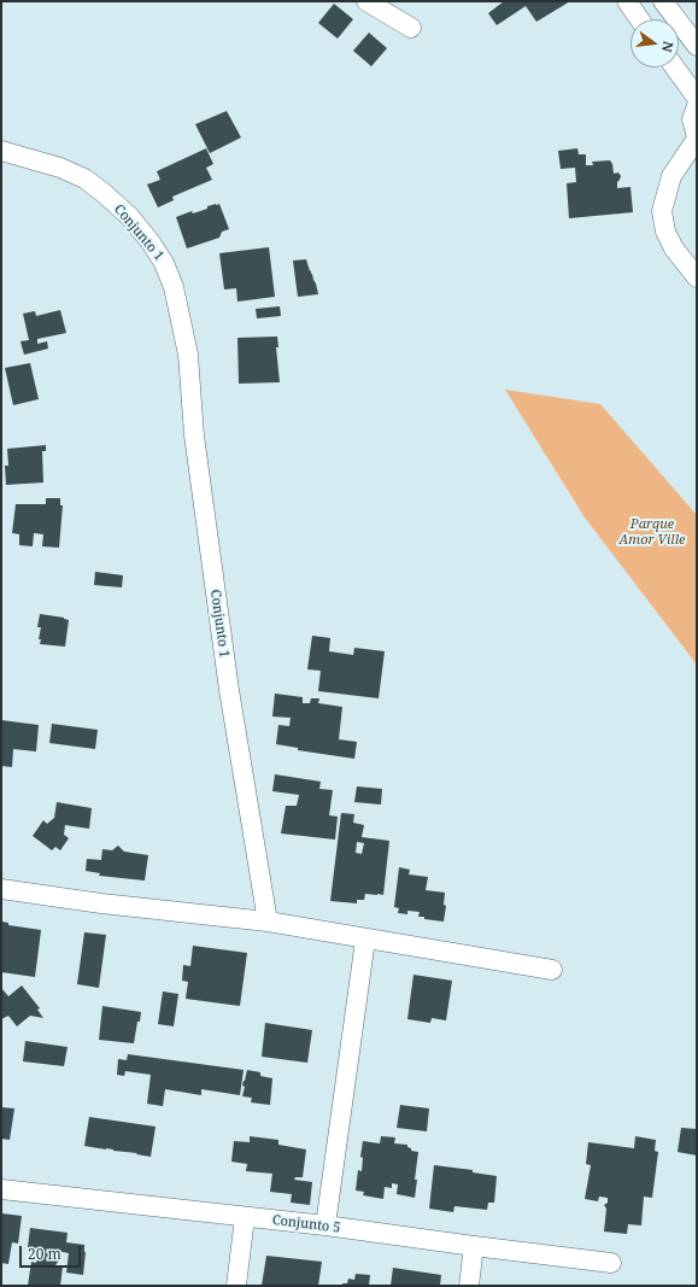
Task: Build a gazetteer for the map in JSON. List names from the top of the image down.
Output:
{
  "streets": {
    "street": ["Conjunto 1", "Conjunto 5"]
  },
  "parks": ["Parque Amor Ville"],
  "scale_bar": "20 m",
  "north": "right"
}
